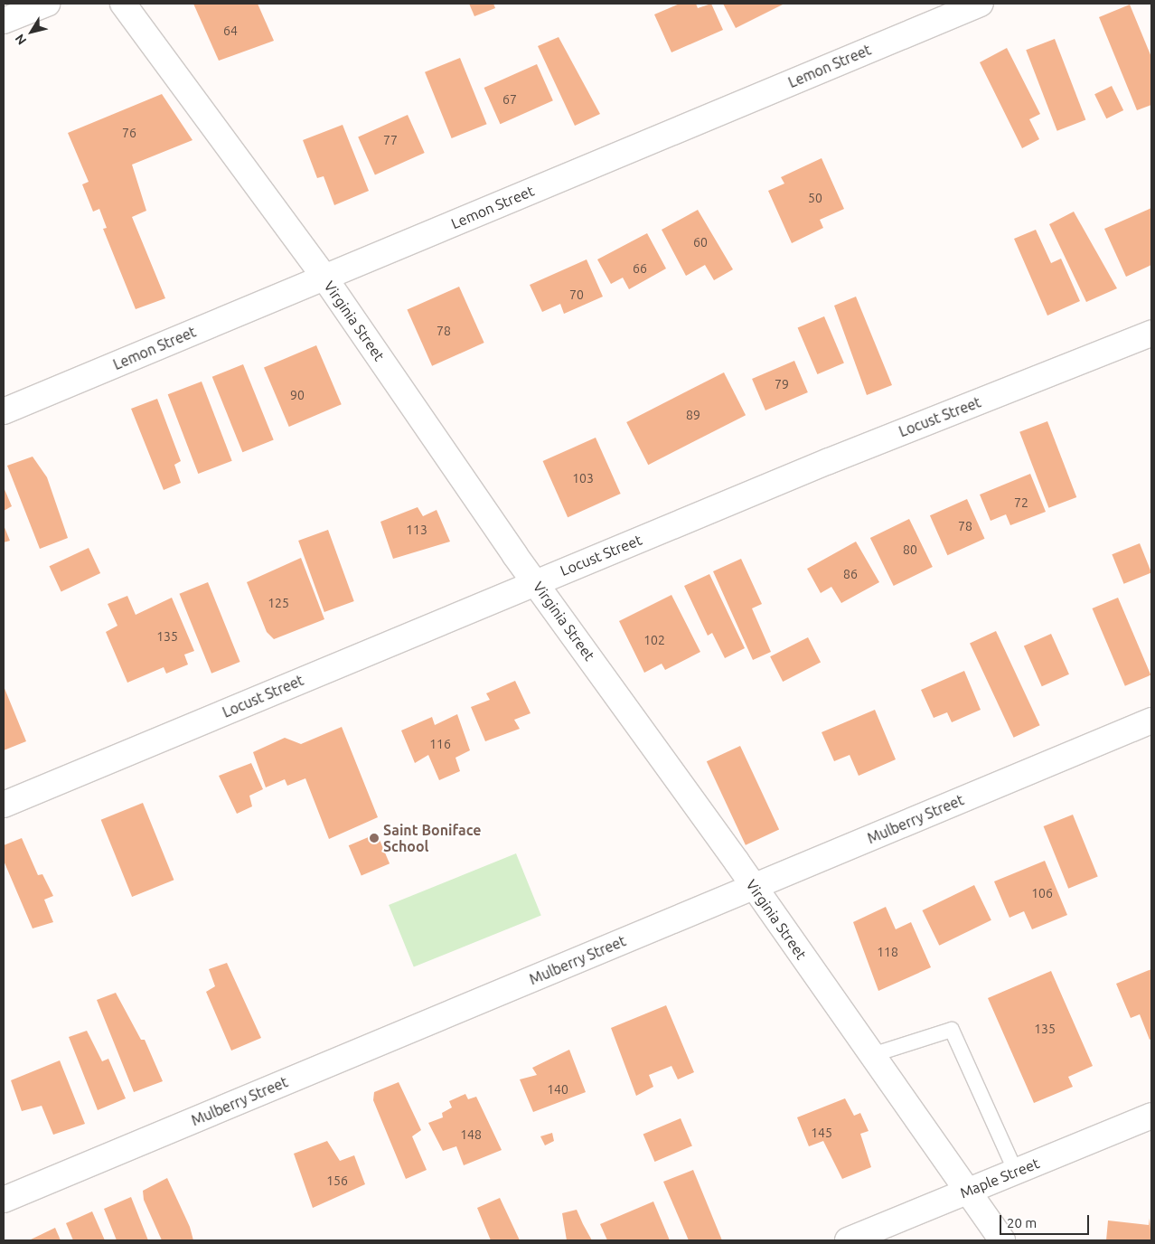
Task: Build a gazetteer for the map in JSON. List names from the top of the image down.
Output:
{
  "streets": {
    "street": [
      "Lemon Street",
      "Virginia Street",
      "Locust Street",
      "Mulberry Street",
      "Maple Street"
    ]
  },
  "crossings": [
    ["Lemon Street", "Virginia Street"],
    ["Virginia Street", "Locust Street"],
    ["Virginia Street", "Mulberry Street"],
    ["Virginia Street", "Maple Street"]
  ],
  "places": ["Saint Boniface School"],
  "house_numbers": [
    "64",
    "67",
    "76",
    "77",
    "50",
    "60",
    "66",
    "70",
    "78",
    "79",
    "90",
    "89",
    "103",
    "72",
    "78",
    "113",
    "80",
    "86",
    "125",
    "135",
    "102",
    "116",
    "106",
    "118",
    "135",
    "140",
    "145",
    "148",
    "156"
  ],
  "scale_bar": "20 m",
  "north": "bottom left"
}
